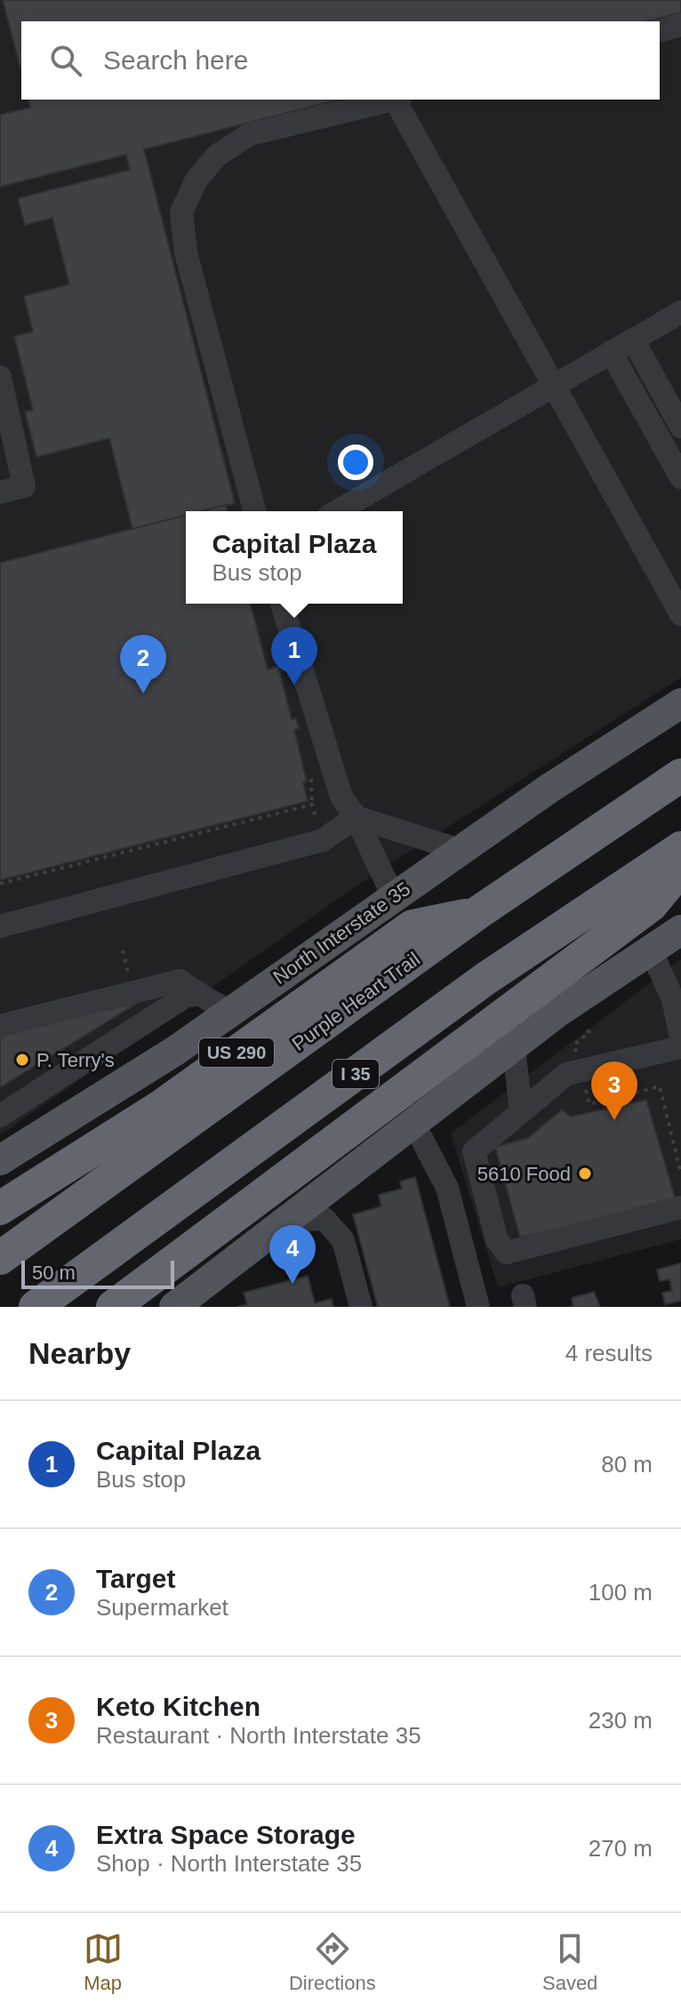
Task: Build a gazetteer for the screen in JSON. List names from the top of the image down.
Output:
{
  "streets": {
    "highway": ["Purple Heart Trail", "US 290", "I 35"],
    "main road": ["North Interstate 35"]
  },
  "crossings": [
    ["Purple Heart Trail", "US 290"]
  ],
  "places": ["P. Terry's", "5610 Food"],
  "scale_bar": "50 m",
  "page": {
    "search": "Search here",
    "popup": ["Capital Plaza", "Bus stop"],
    "pins": [
      "1",
      "2",
      "3",
      "4"
    ],
    "scale": "50 m",
    "heading": ["Nearby", "4 results"],
    "list": [
      {
        "mark": "1",
        "name": "Capital Plaza",
        "note": "Bus stop",
        "value": "80 m"
      },
      {
        "mark": "2",
        "name": "Target",
        "note": "Supermarket",
        "value": "100 m"
      },
      {
        "mark": "3",
        "name": "Keto Kitchen",
        "note": "Restaurant · North Interstate 35",
        "value": "230 m"
      },
      {
        "mark": "4",
        "name": "Extra Space Storage",
        "note": "Shop · North Interstate 35",
        "value": "270 m"
      }
    ],
    "nav": ["Map", "Directions", "Saved"]
  }
}
